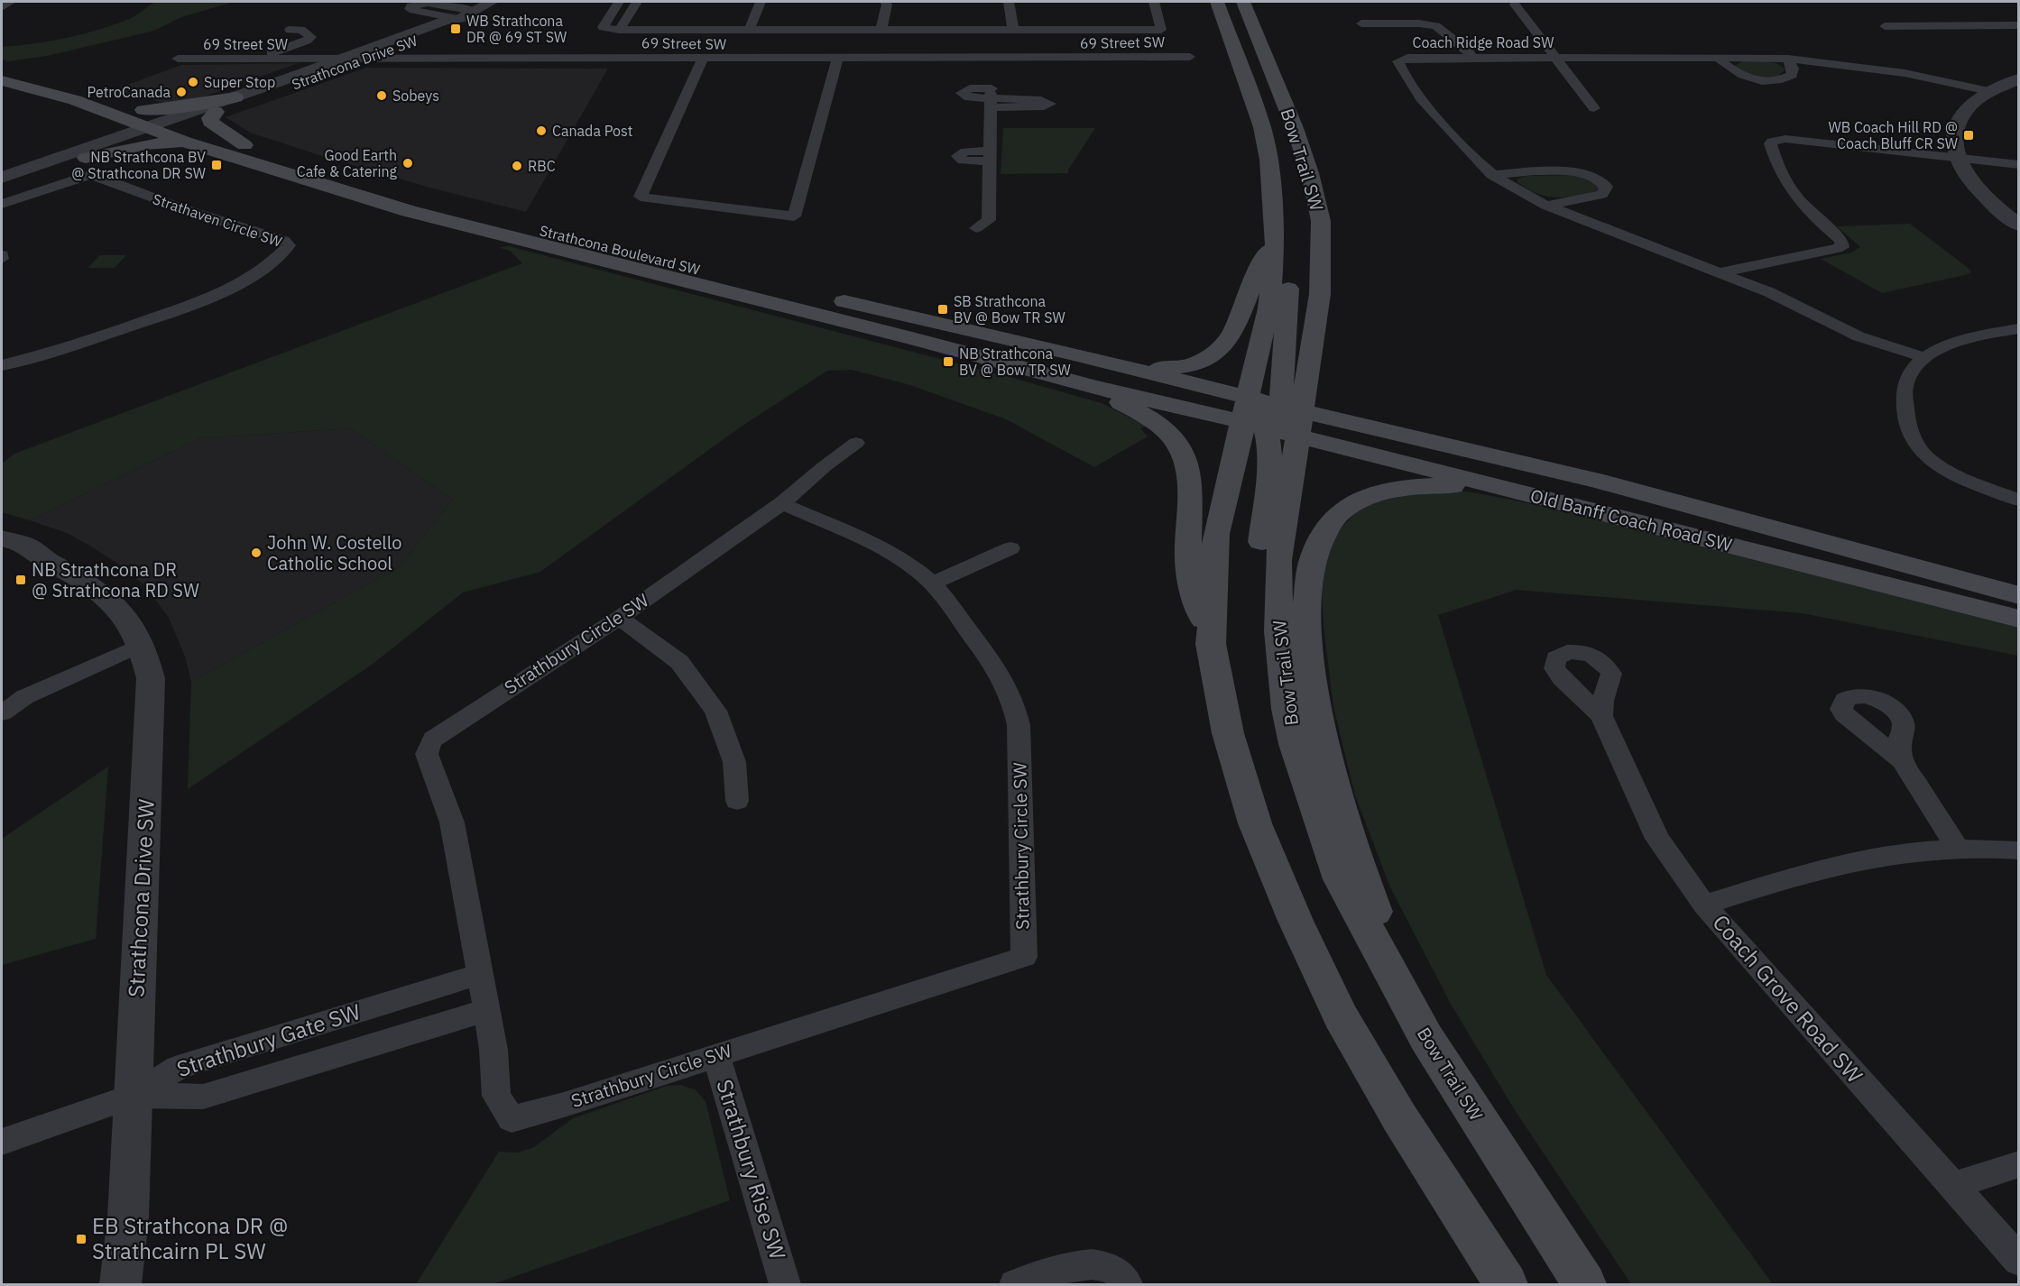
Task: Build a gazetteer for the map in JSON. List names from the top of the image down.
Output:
{
  "streets": {
    "main road": ["Bow Trail SW", "Strathcona Boulevard SW", "Old Banff Coach Road SW"],
    "street": [
      "69 Street SW",
      "Coach Ridge Road SW",
      "Strathcona Drive SW",
      "Strathaven Circle SW",
      "Strathbury Circle SW",
      "Coach Grove Road SW",
      "Strathbury Gate SW",
      "Strathbury Rise SW"
    ]
  },
  "crossings": [
    ["69 Street SW", "Strathcona Drive SW"],
    ["Strathcona Drive SW", "Strathcona Boulevard SW"],
    ["Strathcona Drive SW", "Strathbury Gate SW"],
    ["Bow Trail SW", "Strathcona Boulevard SW"],
    ["Bow Trail SW", "Old Banff Coach Road SW"],
    ["Strathcona Boulevard SW", "Old Banff Coach Road SW"],
    ["Strathbury Circle SW", "Strathbury Gate SW"],
    ["Strathbury Circle SW", "Strathbury Rise SW"]
  ],
  "places": {
    "transit": [
      "WB Strathcona DR @ 69 ST SW",
      "WB Coach Hill RD @ Coach Bluff CR SW",
      "NB Strathcona BV @ Strathcona DR SW",
      "SB Strathcona BV @ Bow TR SW",
      "NB Strathcona BV @ Bow TR SW",
      "NB Strathcona DR @ Strathcona RD SW",
      "EB Strathcona DR @ Strathcairn PL SW"
    ],
    "other": [
      "Super Stop",
      "PetroCanada",
      "Sobeys",
      "Canada Post",
      "Good Earth Cafe & Catering",
      "RBC",
      "John W. Costello Catholic School"
    ]
  }
}
